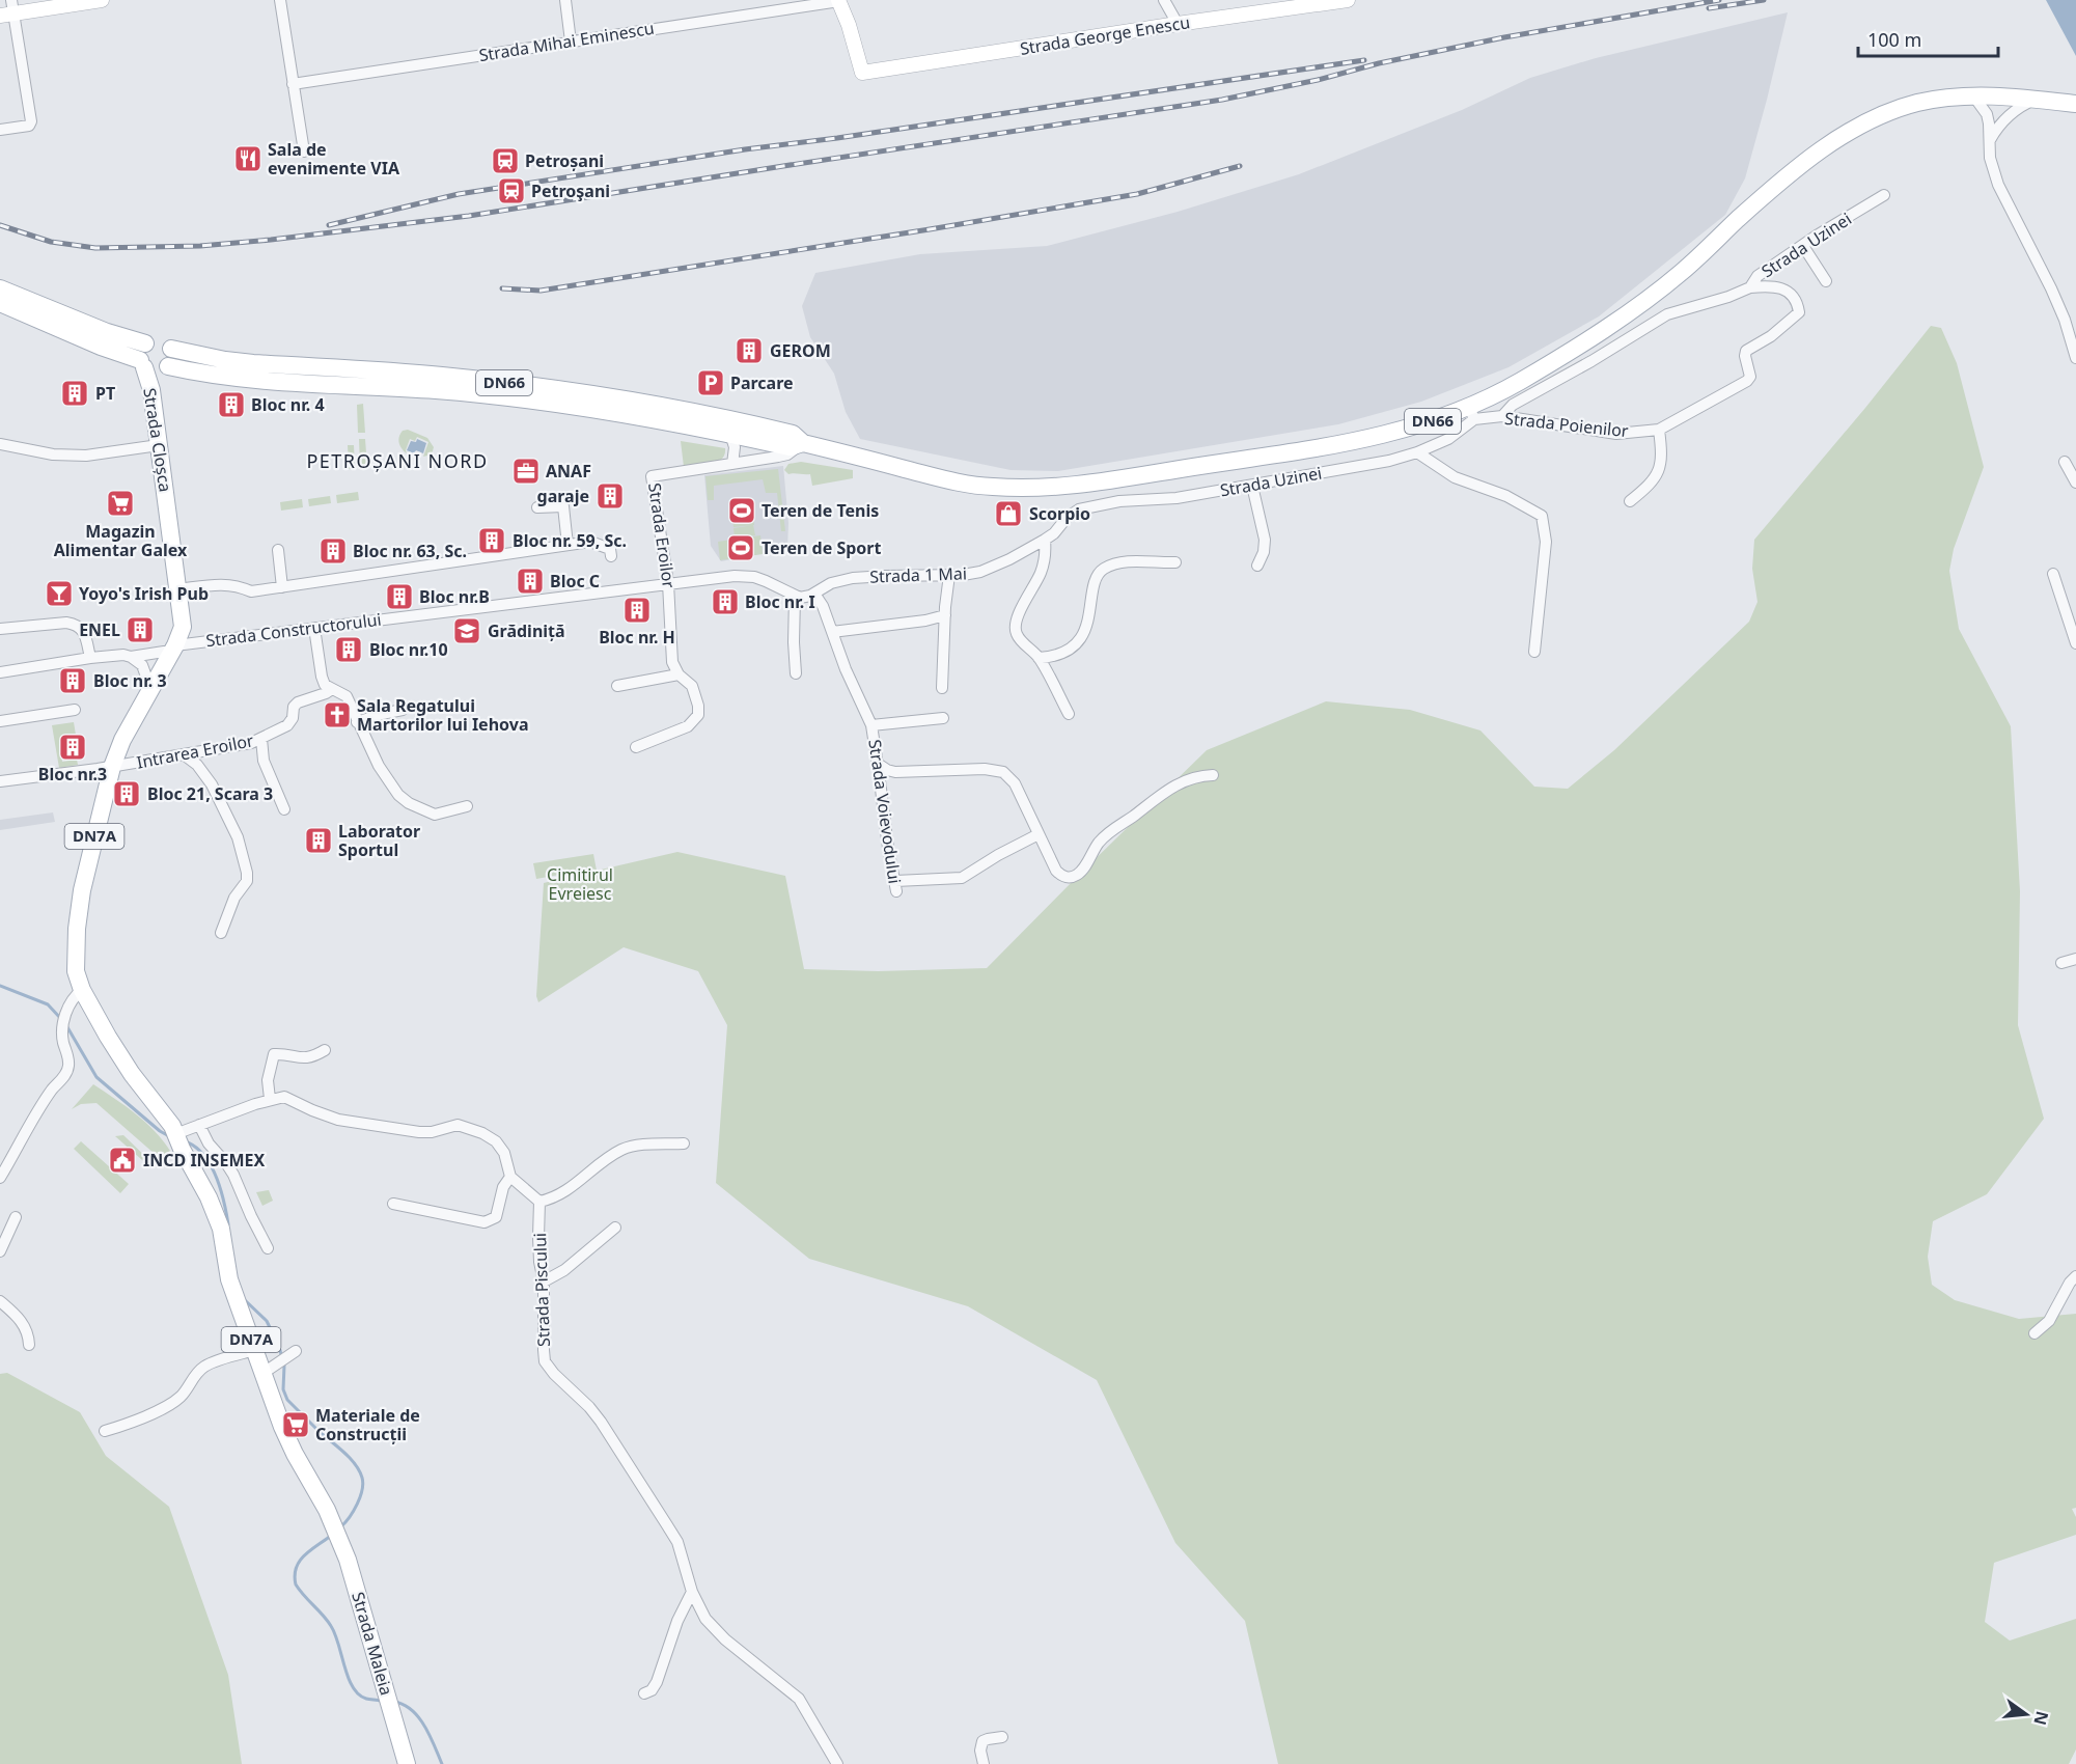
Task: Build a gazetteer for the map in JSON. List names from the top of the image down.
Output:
{
  "streets": {
    "main road": [
      "DN66",
      "Strada Cloșca",
      "DN7A",
      "Strada Maleia"
    ],
    "street": [
      "Strada George Enescu",
      "Strada Mihai Eminescu",
      "Strada Uzinei",
      "Strada Poienilor",
      "Strada Eroilor",
      "Strada 1 Mai",
      "Strada Constructorului",
      "Intrarea Eroilor",
      "Strada Voievodului",
      "Strada Piscului"
    ]
  },
  "crossings": [
    ["Strada George Enescu", "Strada Mihai Eminescu"],
    ["Strada Uzinei", "DN66"],
    ["Strada Uzinei", "Strada Poienilor"],
    ["Strada Uzinei", "Strada 1 Mai"],
    ["DN66", "Strada Poienilor"],
    ["DN66", "Strada Cloșca"],
    ["DN66", "Strada Eroilor"],
    ["Strada Cloșca", "DN7A"],
    ["Strada Eroilor", "Strada Constructorului"],
    ["Strada 1 Mai", "Strada Voievodului"],
    ["Strada Constructorului", "DN7A"],
    ["Intrarea Eroilor", "DN7A"],
    ["DN7A", "Strada Maleia"]
  ],
  "districts": ["PETROȘANI NORD"],
  "parks": ["Cimitirul Evreiesc"],
  "places": {
    "restaurant": ["Sala de evenimente VIA"],
    "station": ["Petroșani", "Petroşani"],
    "building": [
      "GEROM",
      "PT",
      "Bloc nr. 4",
      "garaje",
      "Bloc nr. 59, Sc.",
      "Bloc nr. 63, Sc.",
      "Bloc C",
      "Bloc nr.B",
      "Bloc nr. I",
      "Bloc nr. H",
      "ENEL",
      "Bloc nr.10",
      "Bloc nr. 3",
      "Bloc nr.3",
      "Bloc 21, Scara 3",
      "Laborator Sportul"
    ],
    "parking": ["Parcare"],
    "office": ["ANAF"],
    "supermarket": ["Magazin Alimentar Galex", "Materiale de Construcții"],
    "sports": ["Teren de Tenis", "Teren de Sport"],
    "shop": ["Scorpio"],
    "bar": ["Yoyo's Irish Pub"],
    "school or university": ["Grădiniță"],
    "church": ["Sala Regatului Martorilor lui Iehova"],
    "public building": ["INCD INSEMEX"]
  },
  "scale_bar": "100 m",
  "north": "right"
}
